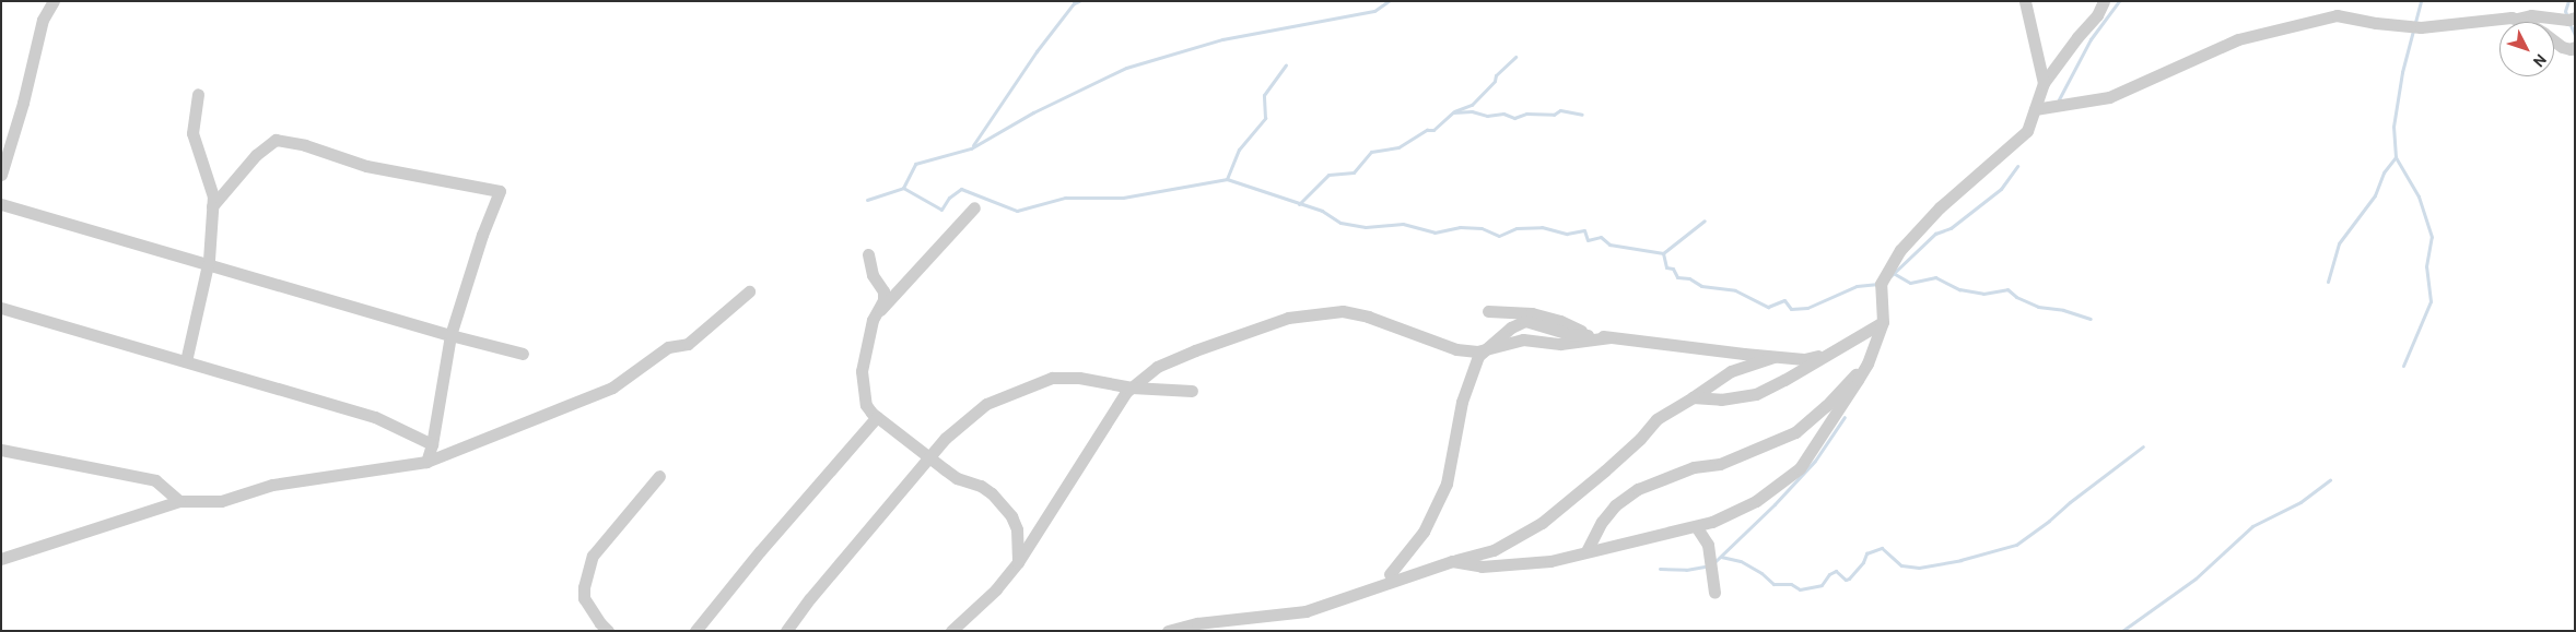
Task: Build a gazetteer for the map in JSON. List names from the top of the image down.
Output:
{
  "north": "bottom right"
}
